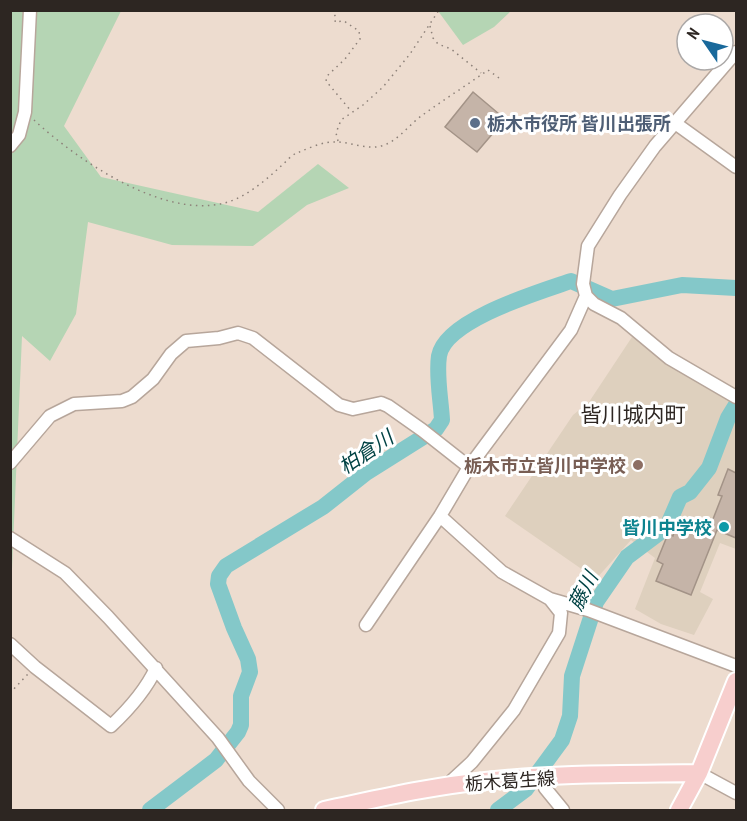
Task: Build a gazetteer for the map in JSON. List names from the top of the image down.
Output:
{
  "streets": {
    "main road": ["栃木葛生線"]
  },
  "districts": ["皆川城内町"],
  "water": ["柏倉川", "藤川"],
  "places": ["栃木市役所 皆川出張所", "栃木市立皆川中学校", "皆川中学校"],
  "north": "top left"
}
